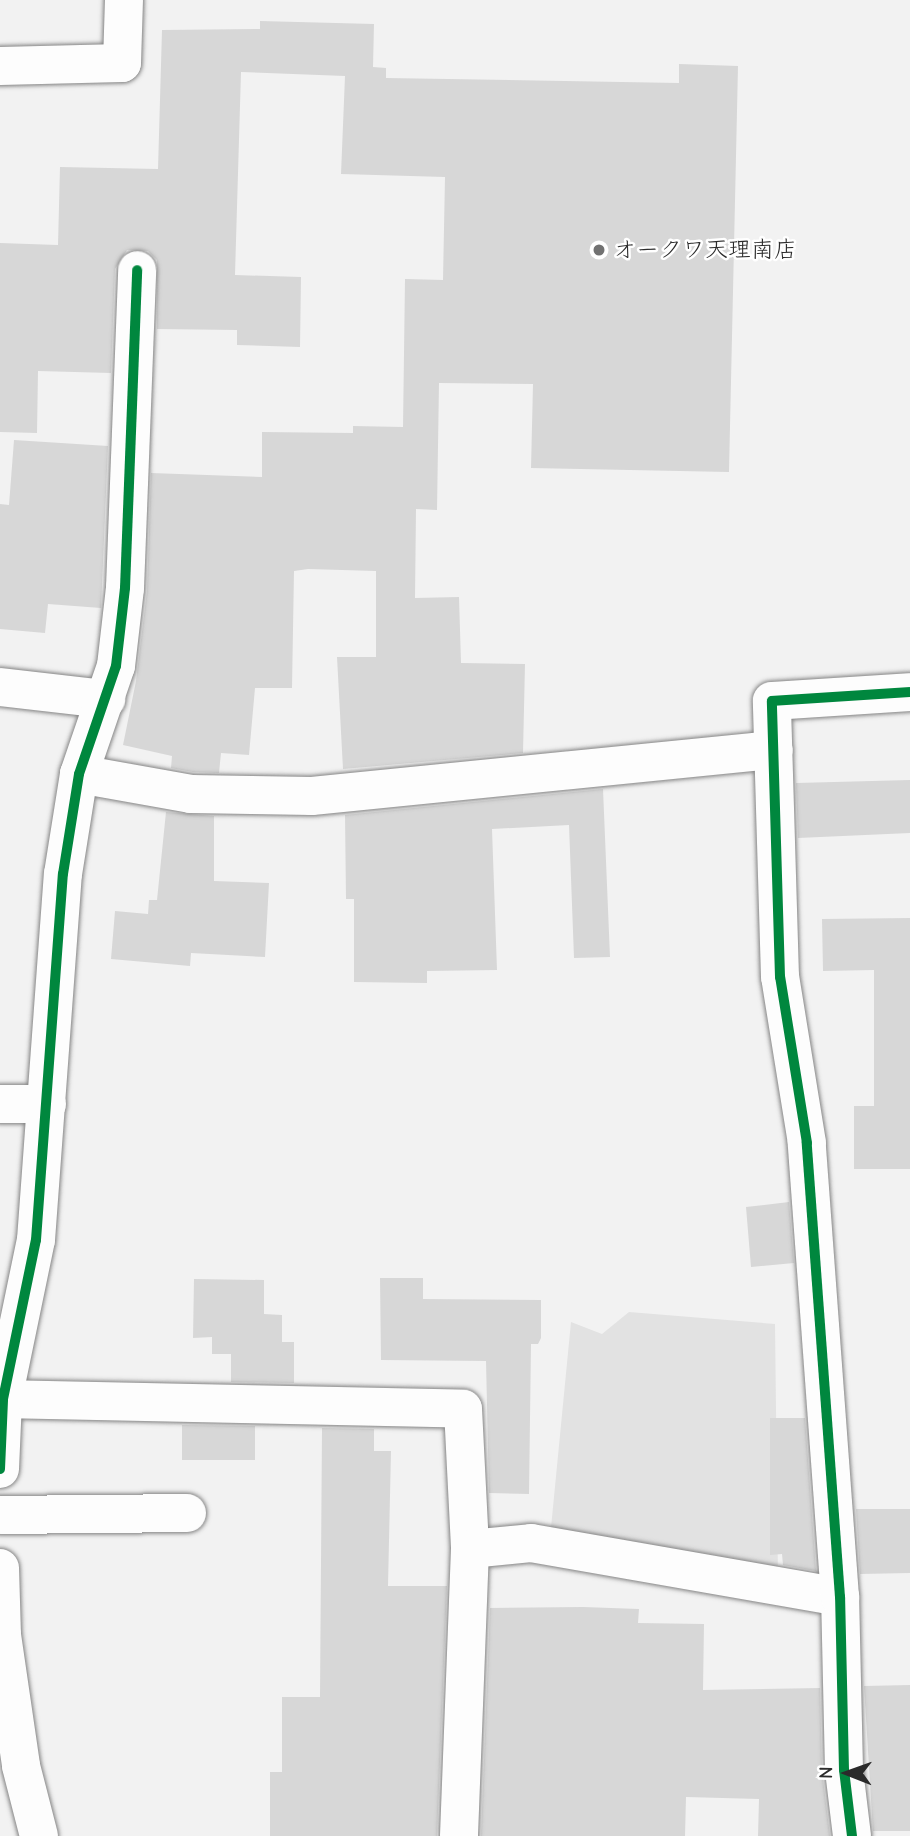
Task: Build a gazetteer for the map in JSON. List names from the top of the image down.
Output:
{
  "places": ["オークワ天理南店"],
  "north": "left"
}
